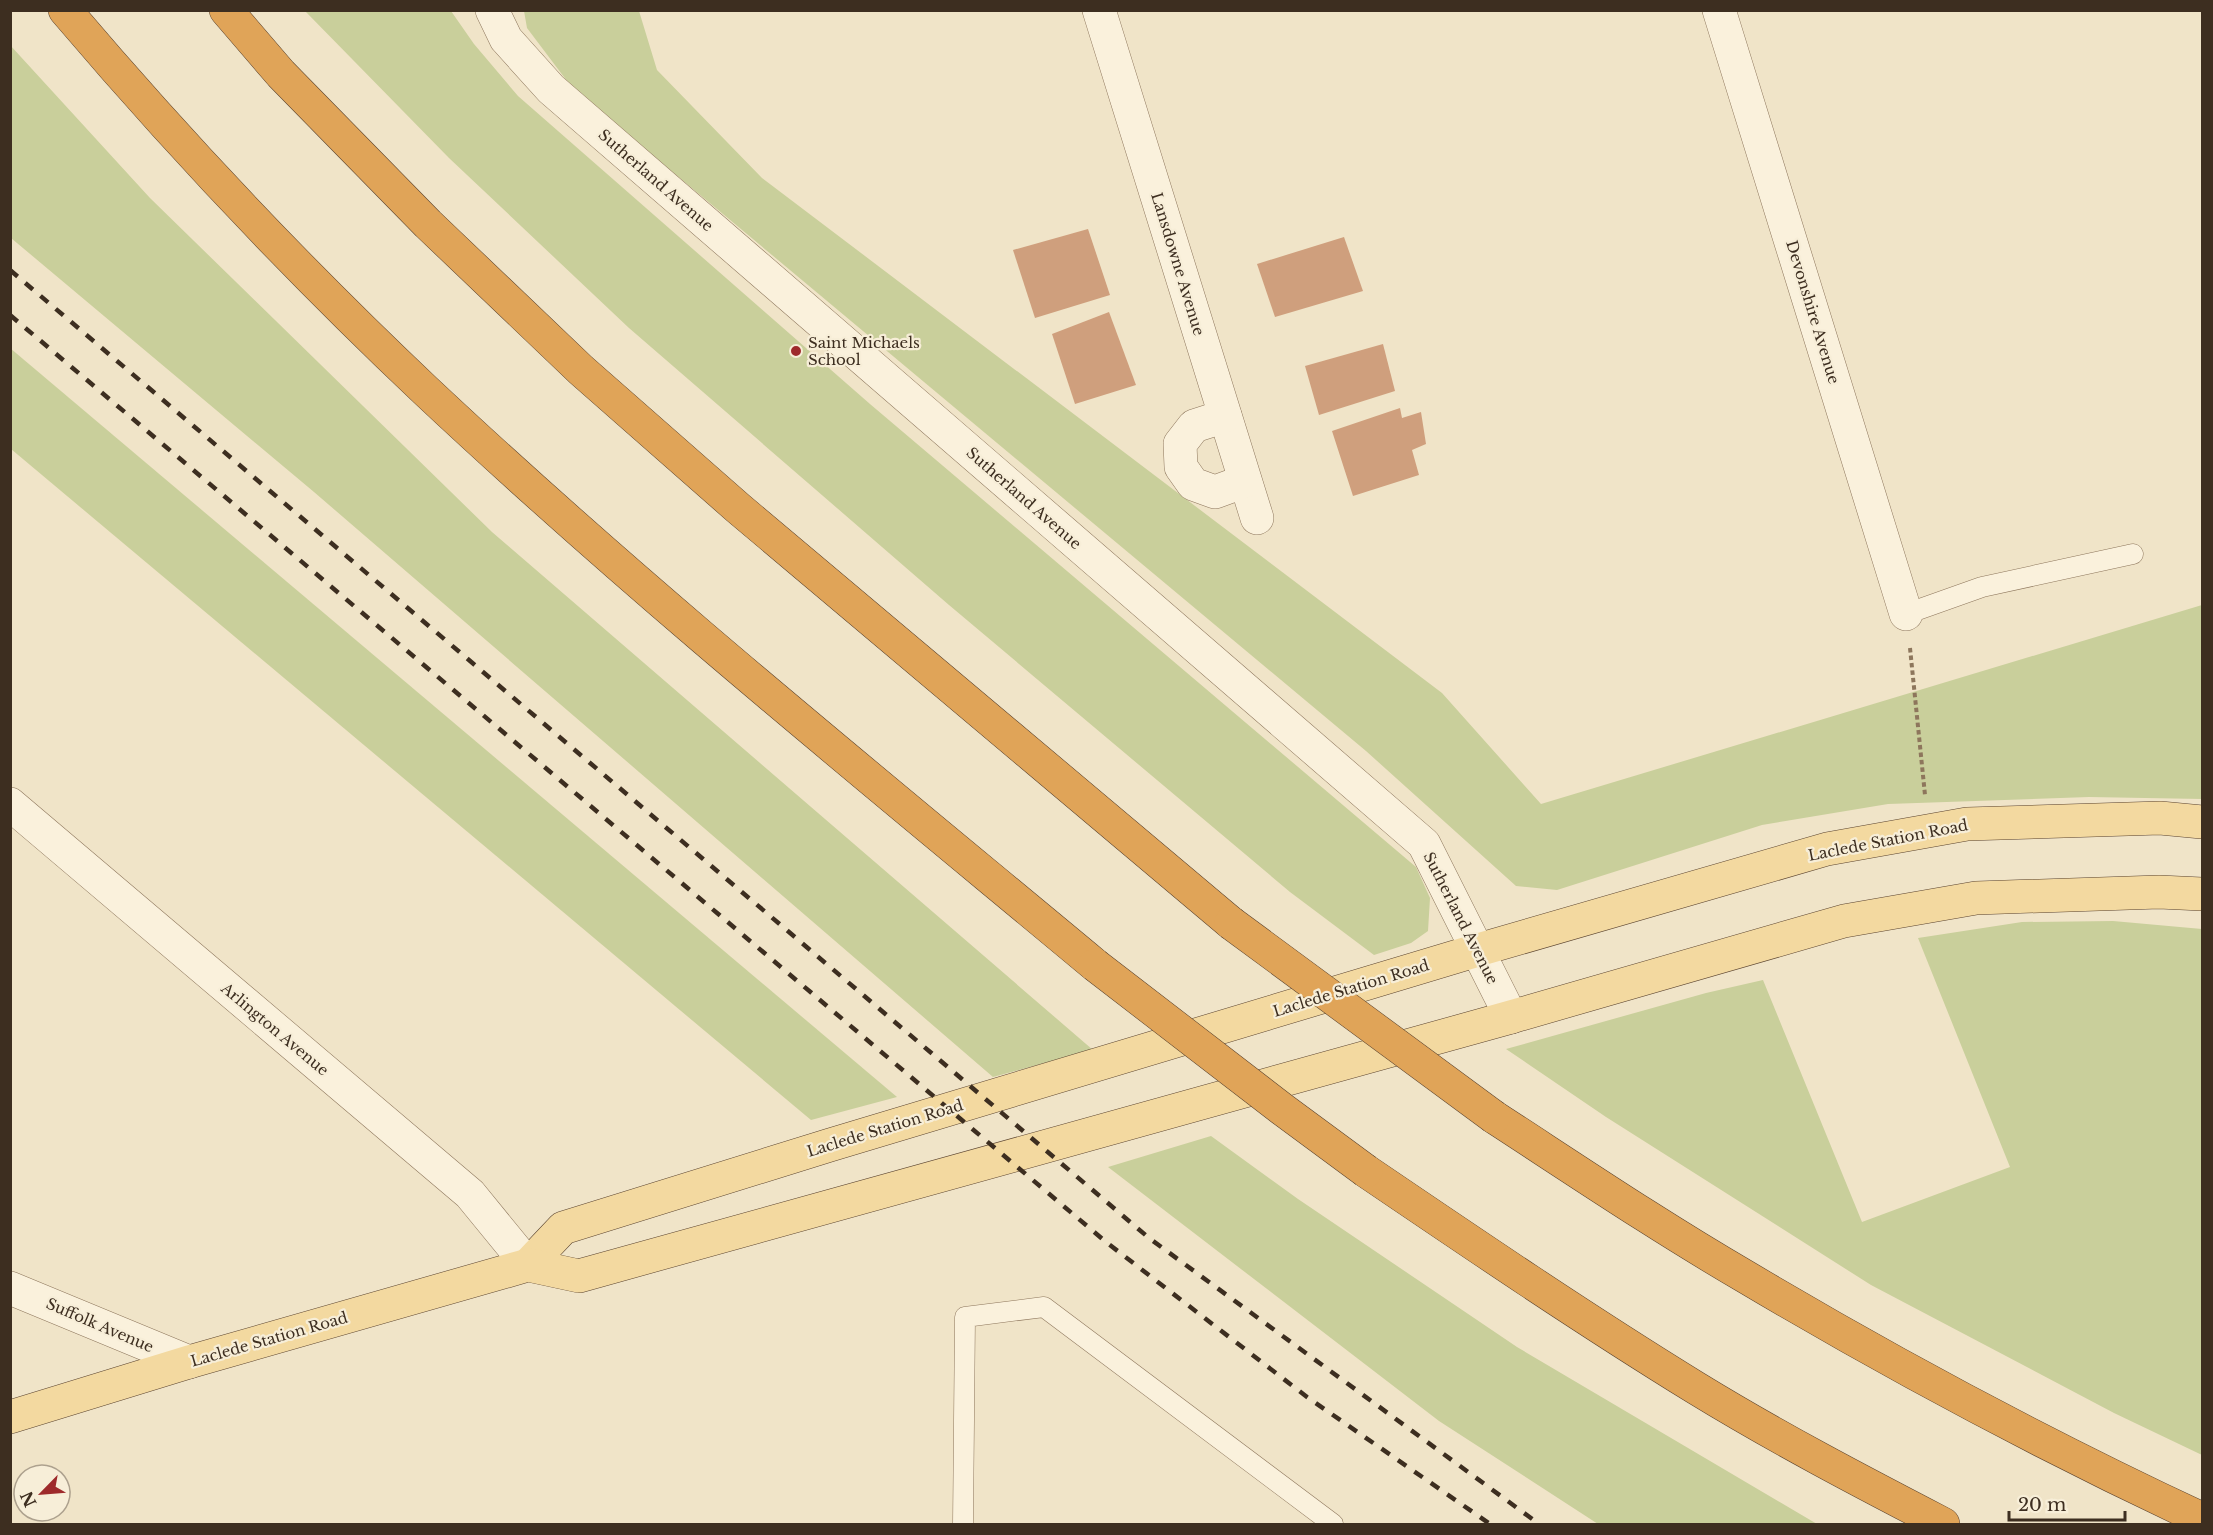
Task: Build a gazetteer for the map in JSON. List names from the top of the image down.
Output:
{
  "streets": {
    "main road": ["Laclede Station Road"],
    "street": [
      "Sutherland Avenue",
      "Lansdowne Avenue",
      "Devonshire Avenue",
      "Arlington Avenue",
      "Suffolk Avenue"
    ]
  },
  "crossings": [
    ["Sutherland Avenue", "Laclede Station Road"],
    ["Laclede Station Road", "Arlington Avenue"],
    ["Laclede Station Road", "Suffolk Avenue"]
  ],
  "places": ["Saint Michaels School"],
  "scale_bar": "20 m",
  "north": "bottom left"
}
